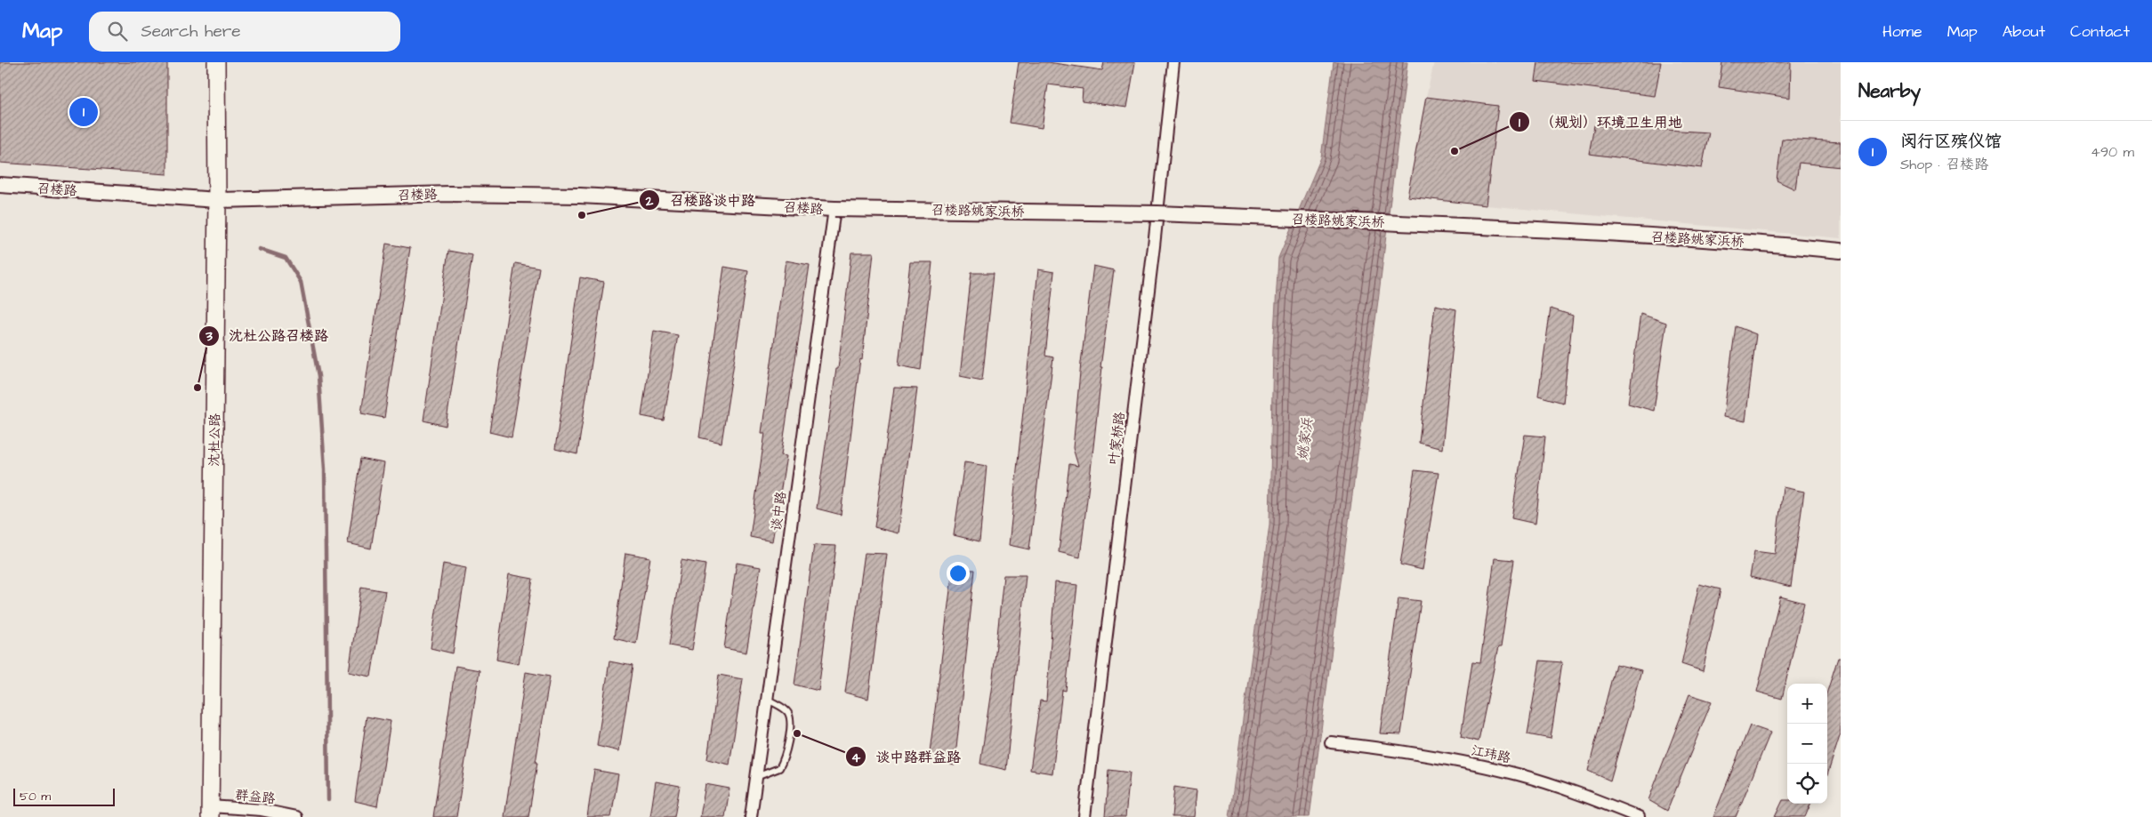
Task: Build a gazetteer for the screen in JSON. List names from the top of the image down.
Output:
{
  "streets": {
    "main road": ["沈杜公路"],
    "street": [
      "召楼路",
      "召楼路姚家浜桥",
      "叶家桥路",
      "谈中路",
      "江玮路",
      "群益路"
    ]
  },
  "crossings": [
    ["召楼路", "召楼路姚家浜桥"],
    ["召楼路", "沈杜公路"],
    ["召楼路", "谈中路"],
    ["召楼路姚家浜桥", "谈中路"],
    ["沈杜公路", "群益路"]
  ],
  "water": ["姚家浜"],
  "places": [
    "（规划）环境卫生用地",
    "召楼路谈中路",
    "沈杜公路召楼路",
    "谈中路群益路"
  ],
  "scale_bar": "50 m",
  "page": {
    "header": "Map",
    "search": "Search here",
    "nav": [
      "Home",
      "Map",
      "About",
      "Contact"
    ],
    "heading": "Nearby",
    "pins": "1",
    "list": [
      {
        "mark": "1",
        "name": "闵行区殡仪馆",
        "note": "Shop · 召楼路",
        "value": "490 m"
      }
    ],
    "map_buttons": ["+", "−"],
    "scale": "50 m"
  }
}
